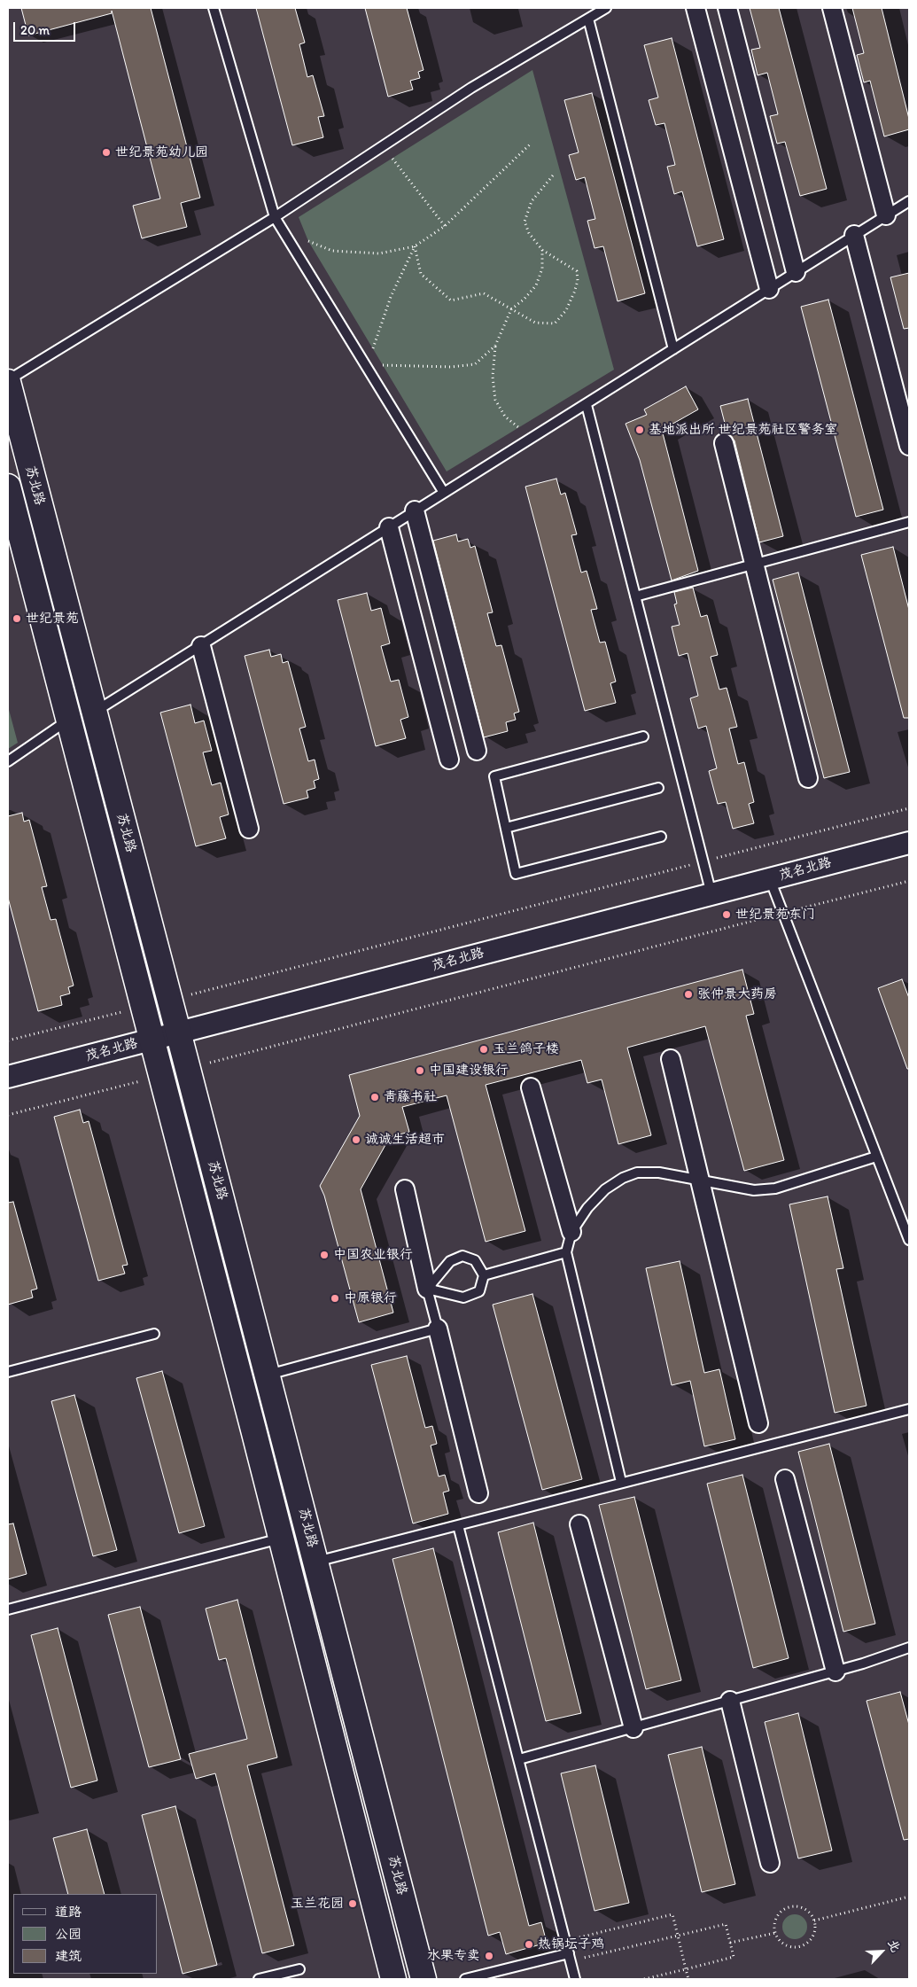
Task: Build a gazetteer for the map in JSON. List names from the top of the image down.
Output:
{
  "streets": {
    "main road": ["苏北路"],
    "street": ["茂名北路"]
  },
  "crossings": [
    ["苏北路", "茂名北路"]
  ],
  "places": [
    "世纪景苑幼儿园",
    "基地派出所 世纪景苑社区警务室",
    "世纪景苑",
    "世纪景苑东门",
    "张仲景大药房",
    "玉兰鸽子楼",
    "中国建设银行",
    "青藤书社",
    "诚诚生活超市",
    "中国农业银行",
    "中原银行",
    "玉兰花园",
    "热锅坛子鸡",
    "水果专卖"
  ],
  "legend": ["道路", "公园", "建筑"],
  "scale_bar": "20 m",
  "north": "top right"
}
